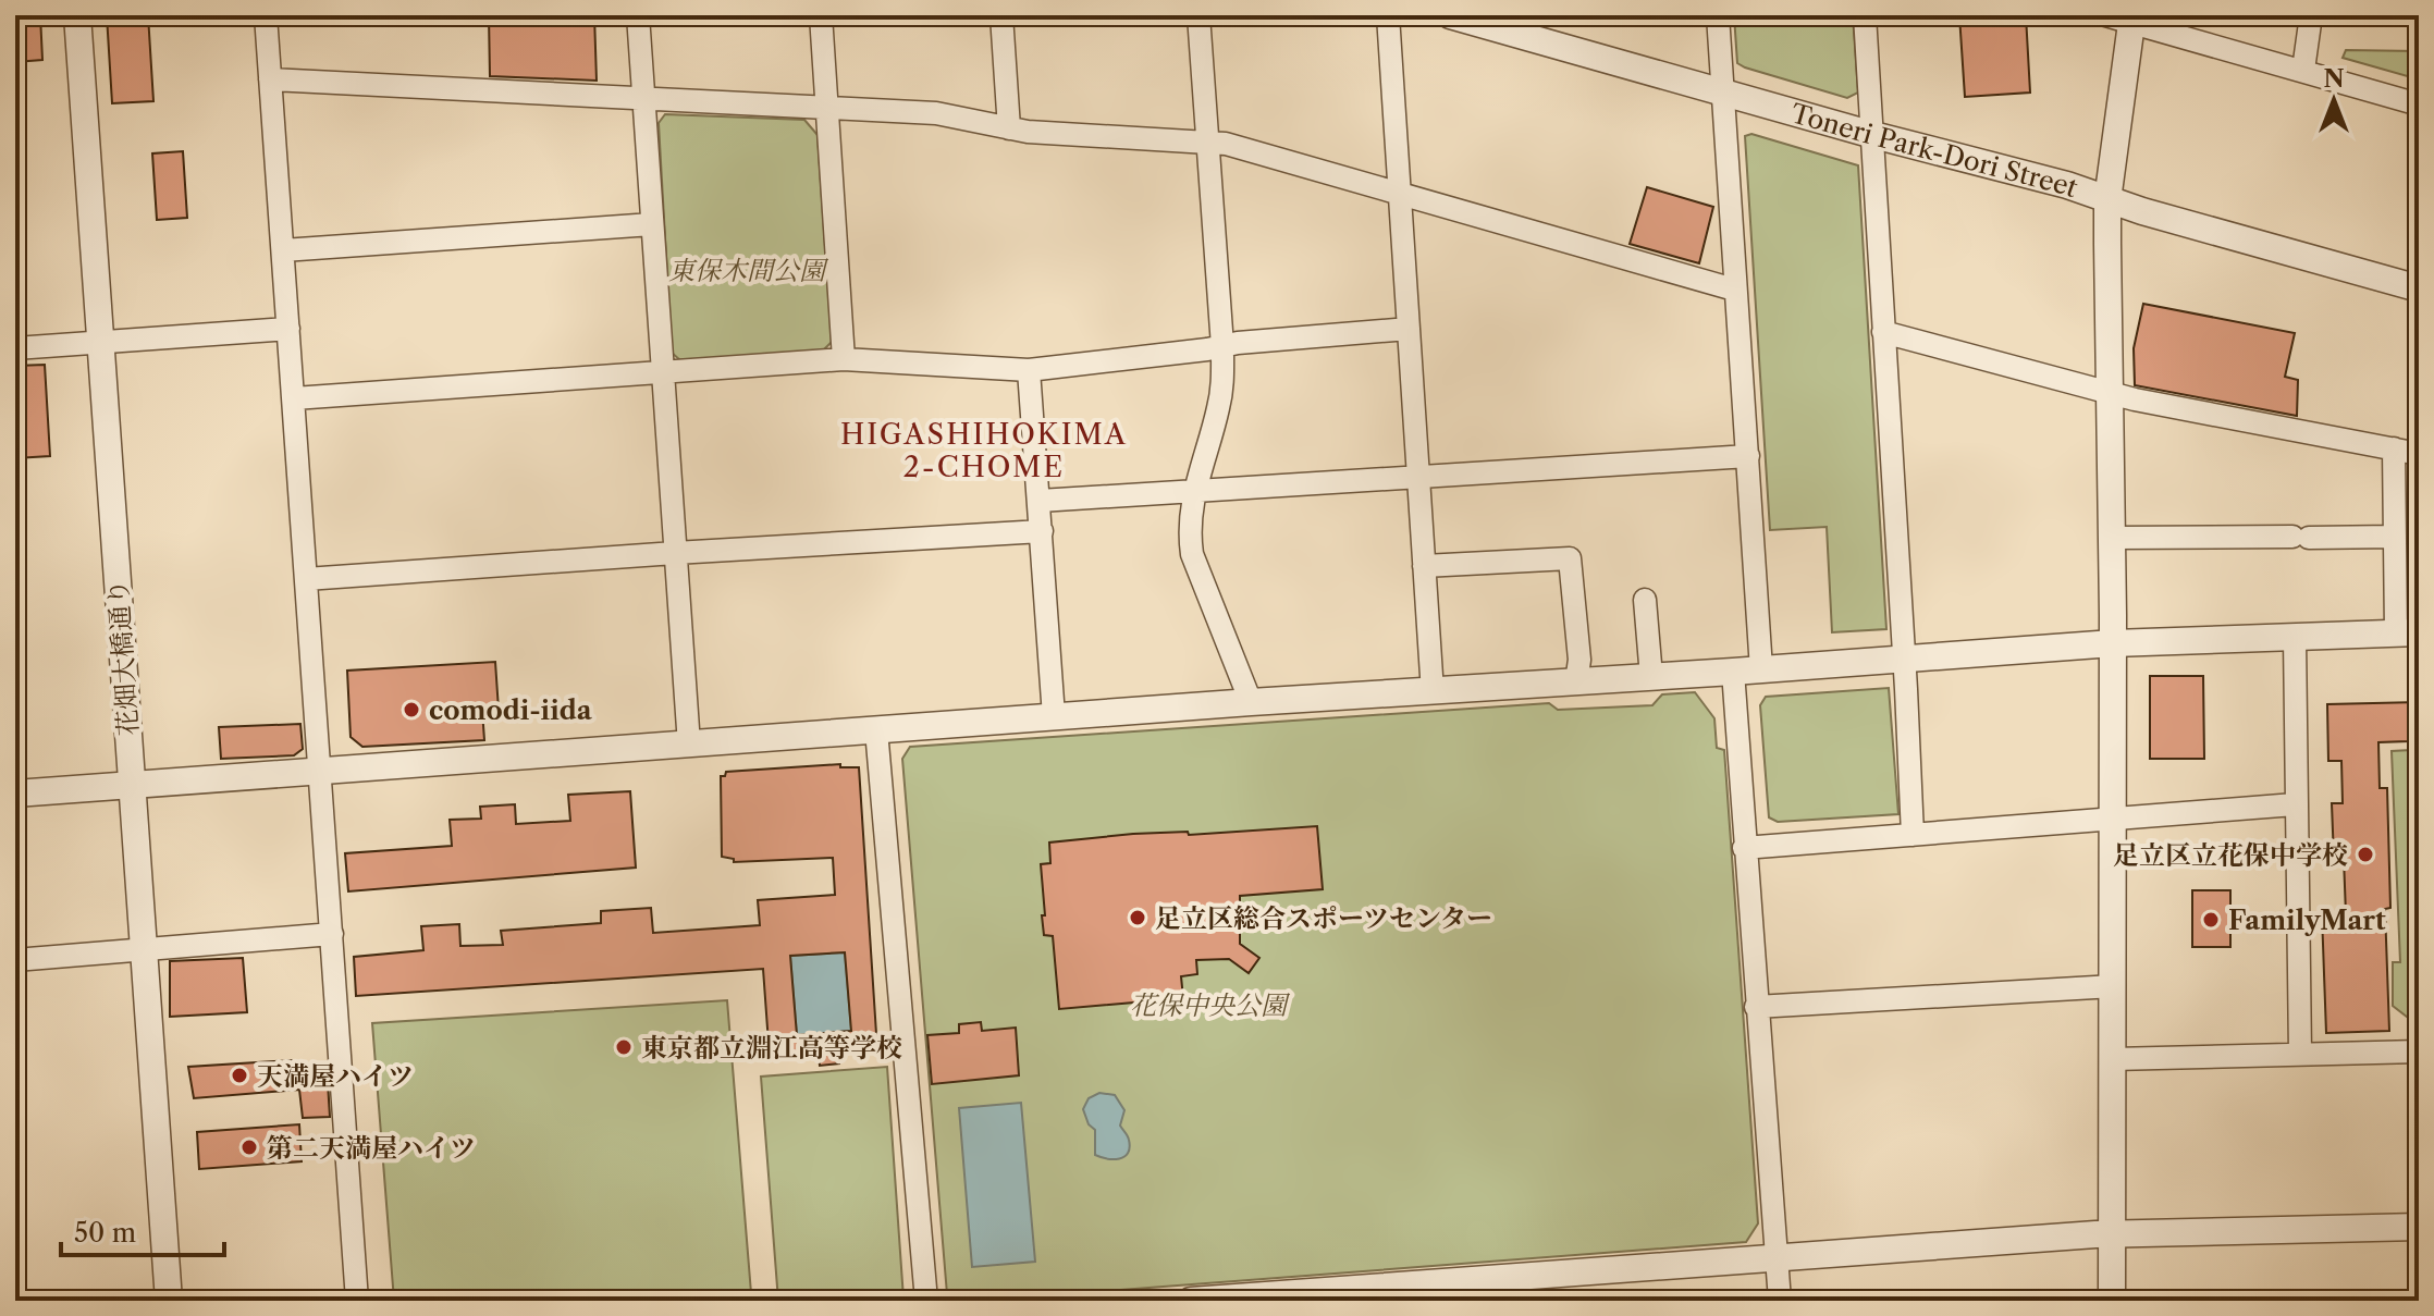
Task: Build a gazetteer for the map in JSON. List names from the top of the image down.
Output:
{
  "streets": {
    "street": ["Toneri Park-Dori Street", "花畑大橋通り"]
  },
  "districts": ["HIGASHIHOKIMA 2-CHOME"],
  "parks": ["東保木間公園", "花保中央公園"],
  "places": [
    "comodi-iida",
    "足立区立花保中学校",
    "足立区総合スポーツセンター",
    "FamilyMart",
    "東京都立淵江高等学校",
    "天満屋ハイツ",
    "第二天満屋ハイツ"
  ],
  "scale_bar": "50 m",
  "north": "top"
}
